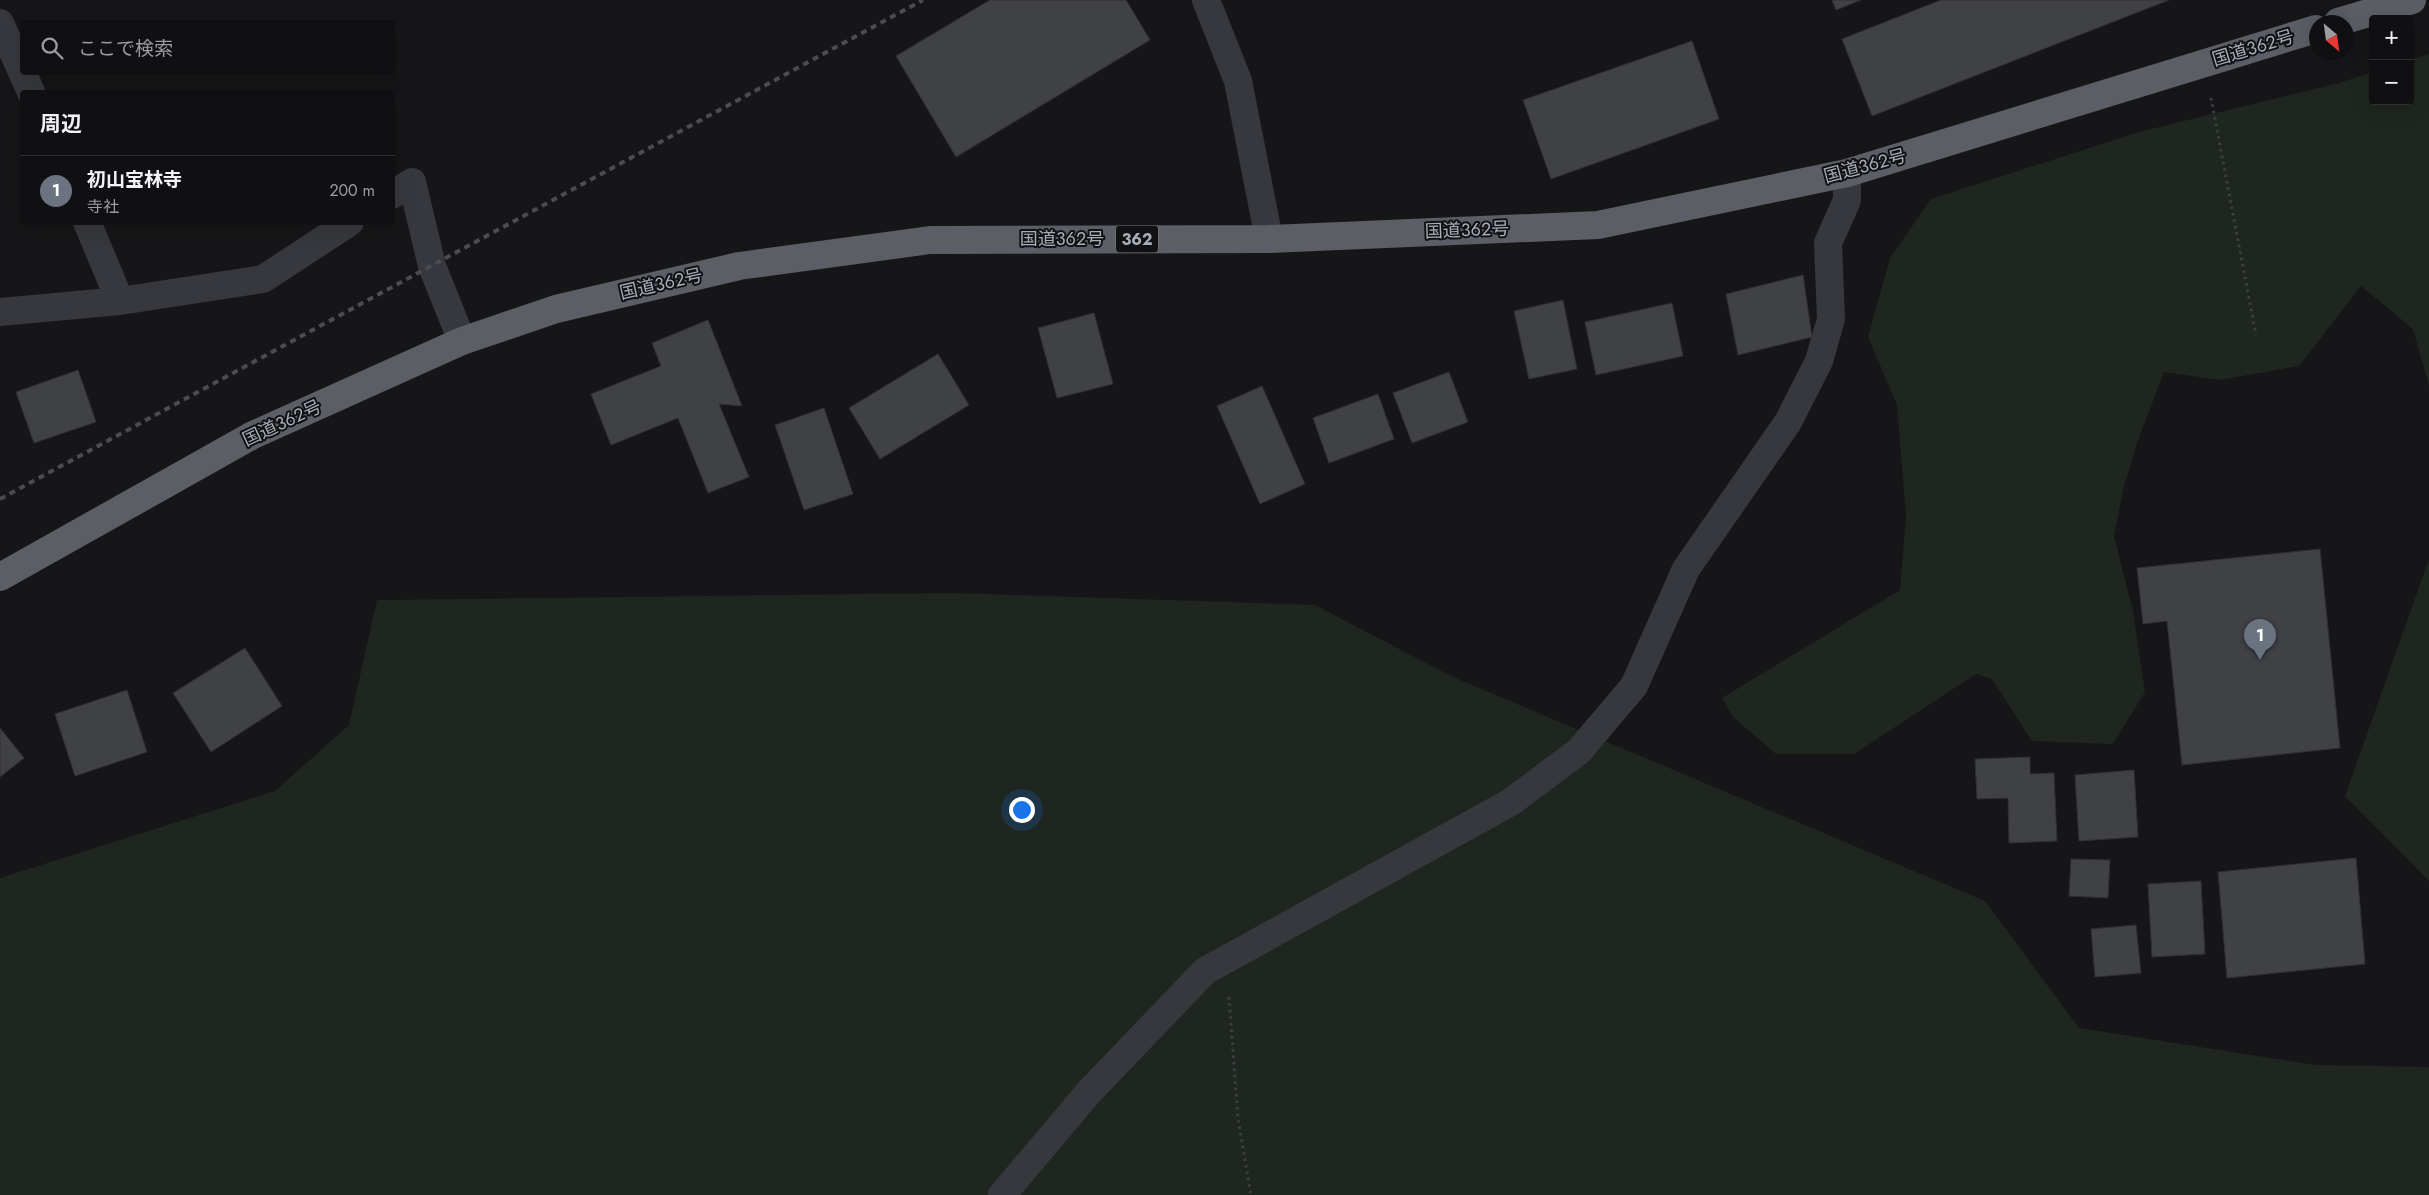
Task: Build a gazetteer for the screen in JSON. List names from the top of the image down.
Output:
{
  "streets": {
    "highway": ["国道362号", "362"]
  },
  "north": "bottom right",
  "page": {
    "map_buttons": ["+", "−"],
    "search": "ここで検索",
    "heading": "周辺",
    "list": [
      {
        "mark": "1",
        "name": "初山宝林寺",
        "note": "寺社",
        "value": "200 m"
      }
    ],
    "pins": "1"
  }
}
